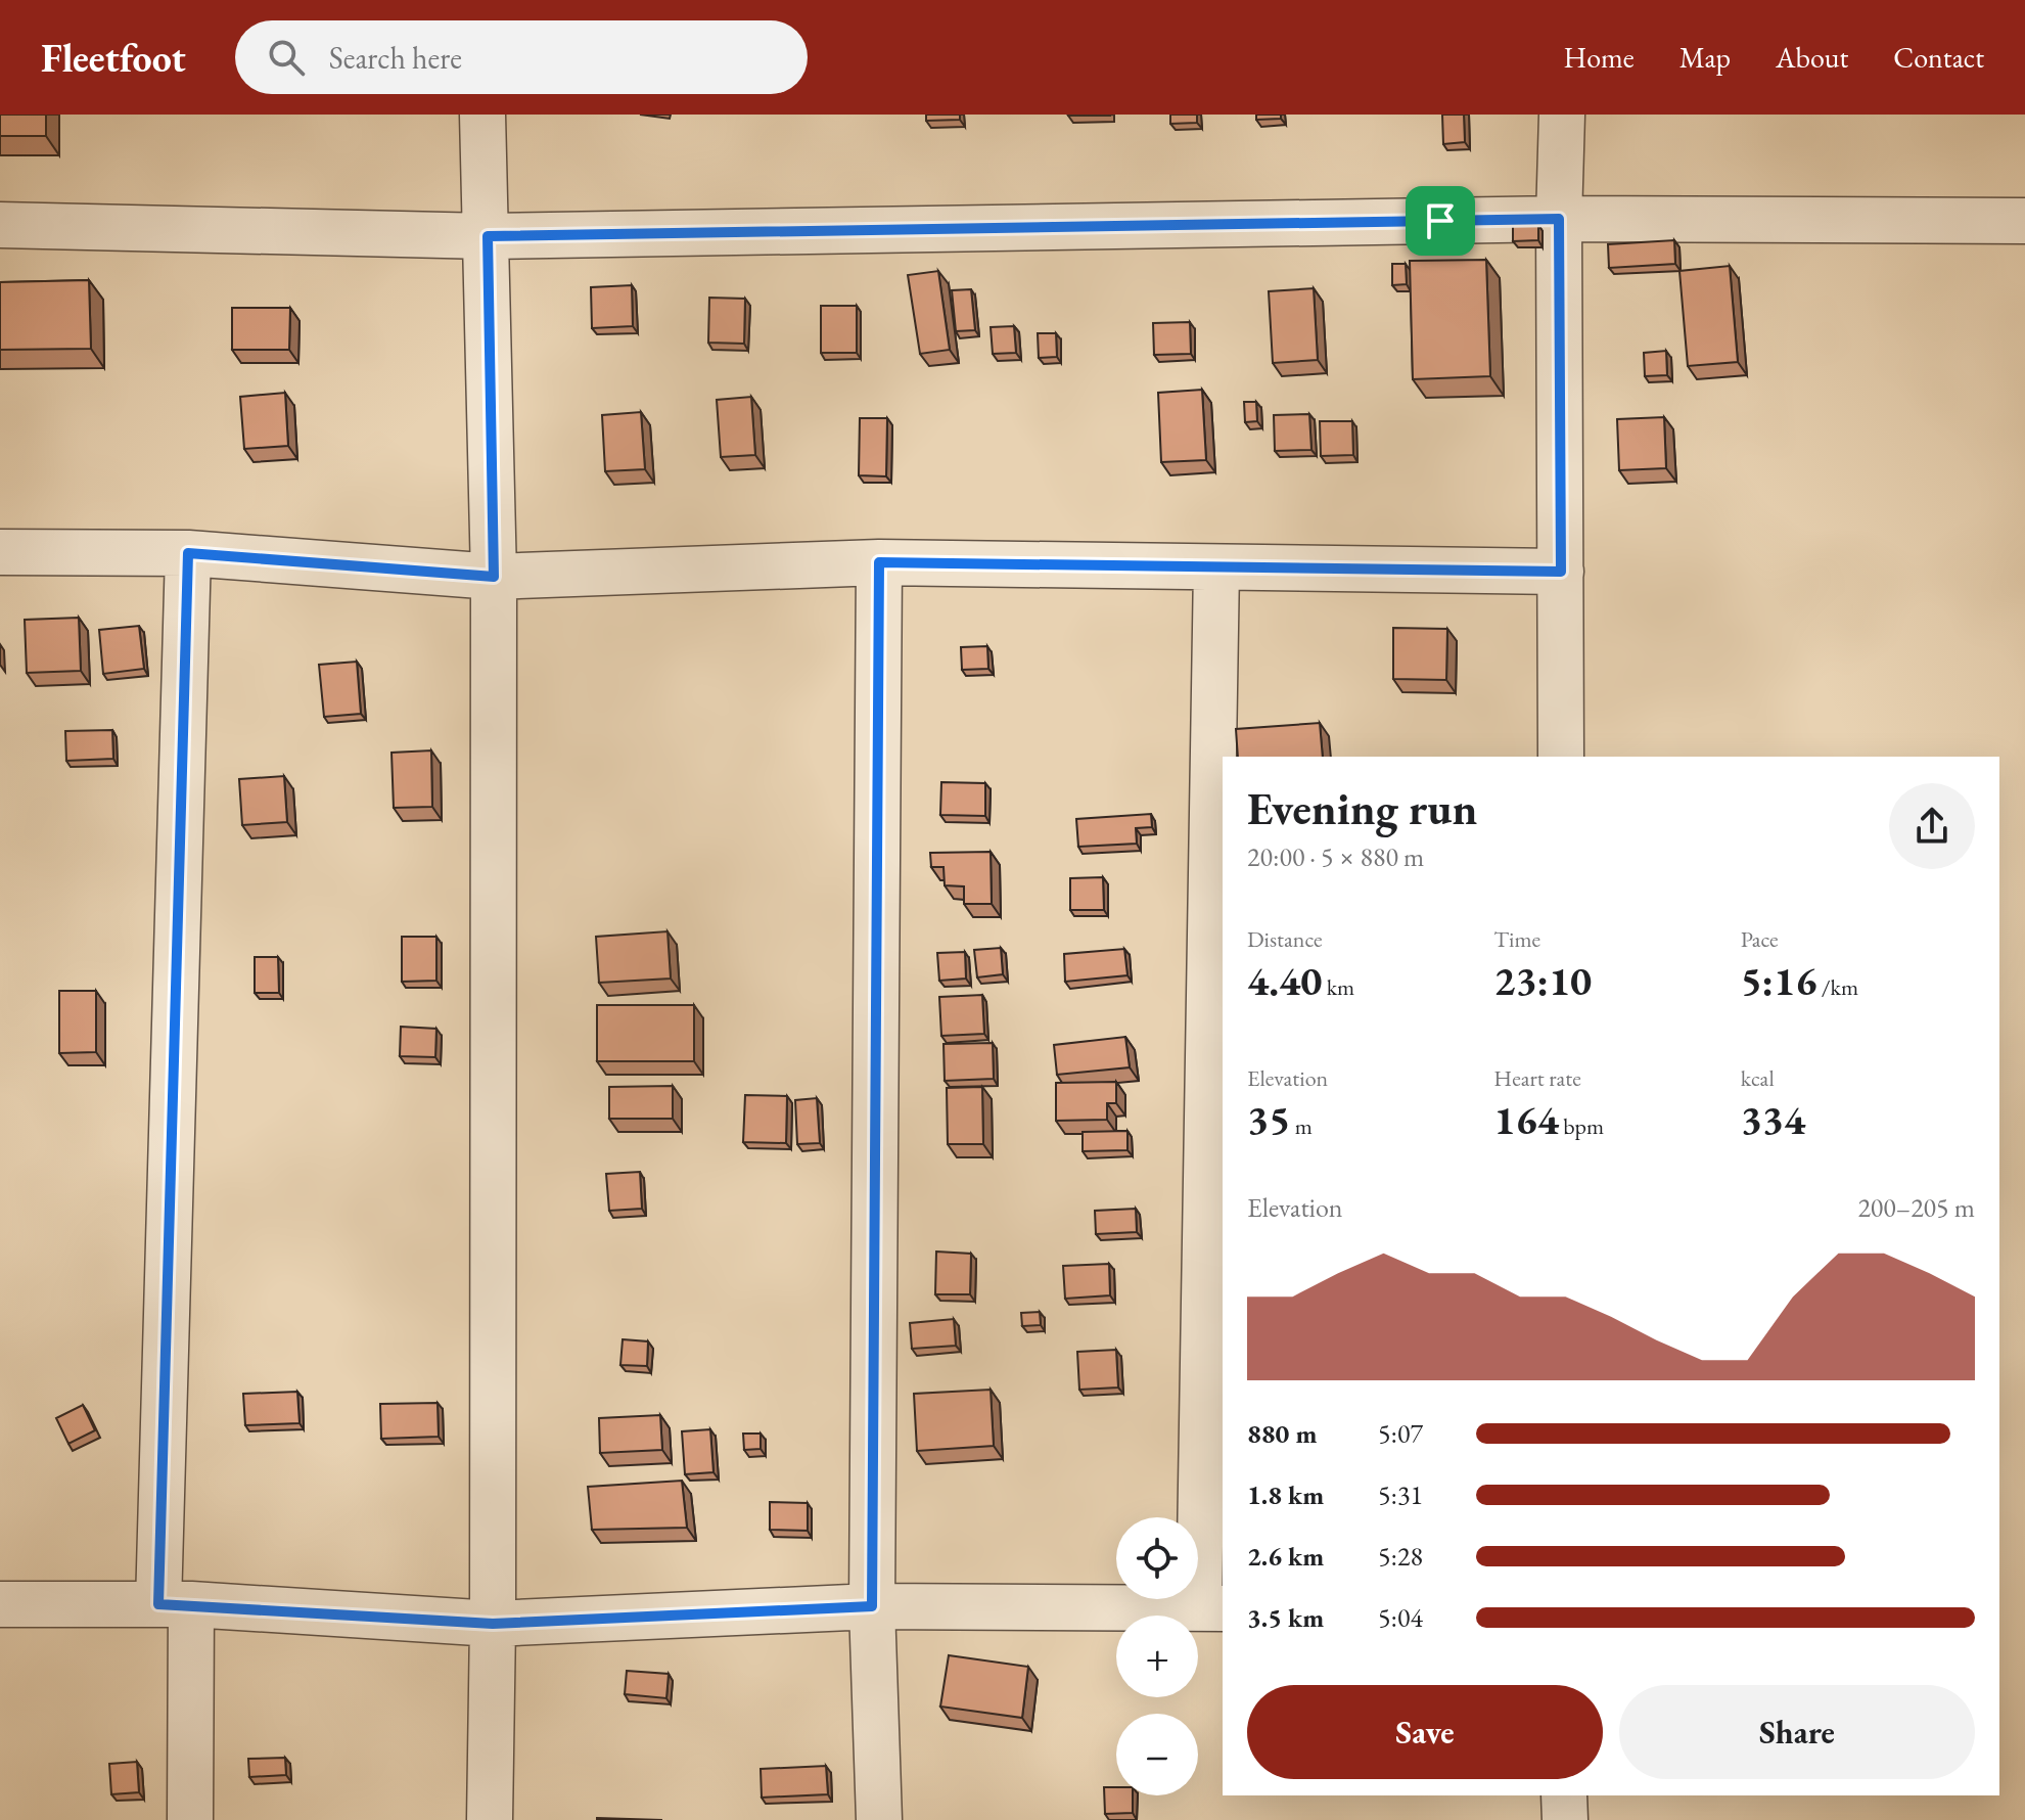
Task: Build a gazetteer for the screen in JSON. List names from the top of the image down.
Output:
{
  "page": {
    "header": "Fleetfoot",
    "search": "Search here",
    "nav": [
      "Home",
      "Map",
      "About",
      "Contact"
    ],
    "heading": ["Evening run", "20:00 · 5 × 880 m"],
    "stats": [
      ["Distance", "4.40 km"],
      ["Time", "23:10"],
      ["Pace", "5:16 /km"],
      ["Elevation", "35 m"],
      ["Heart rate", "164 bpm"],
      ["kcal", "334"]
    ],
    "chart": ["Elevation", "200–205 m"],
    "list": [
      {
        "name": "880 m",
        "note": "5:07"
      },
      {
        "name": "1.8 km",
        "note": "5:31"
      },
      {
        "name": "2.6 km",
        "note": "5:28"
      },
      {
        "name": "3.5 km",
        "note": "5:04"
      }
    ],
    "map_buttons": ["+", "−"],
    "buttons": ["Save", "Share"]
  }
}
